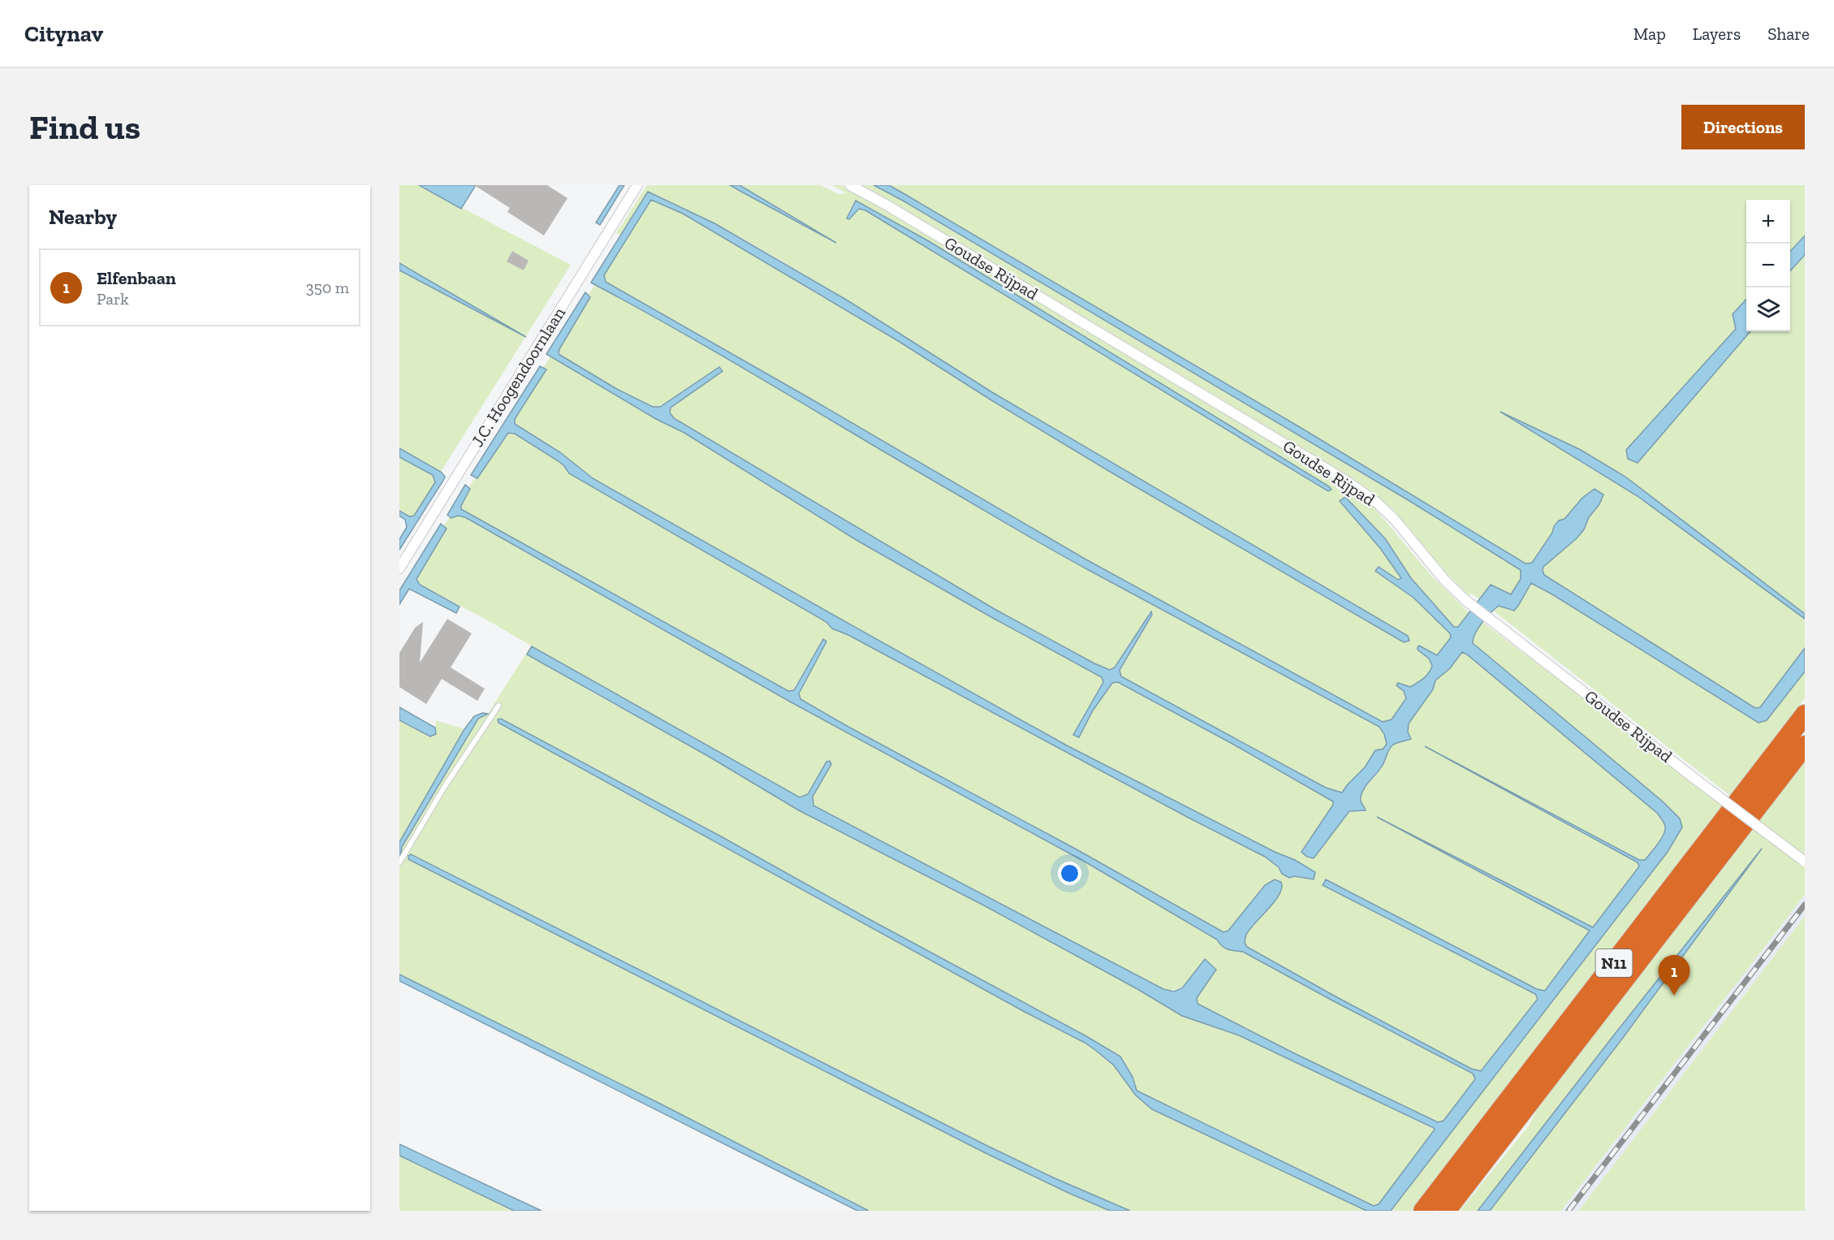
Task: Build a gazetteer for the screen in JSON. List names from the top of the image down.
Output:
{
  "streets": {
    "highway": ["N11"],
    "street": ["Goudse Rijpad", "J.C. Hoogendoornlaan"]
  },
  "page": {
    "header": "Citynav",
    "nav": ["Map", "Layers", "Share"],
    "buttons": "Directions",
    "title": "Find us",
    "heading": "Nearby",
    "map_buttons": ["+", "−"],
    "list": [
      {
        "mark": "1",
        "name": "Elfenbaan",
        "note": "Park",
        "value": "350 m"
      }
    ],
    "pins": "1"
  }
}
